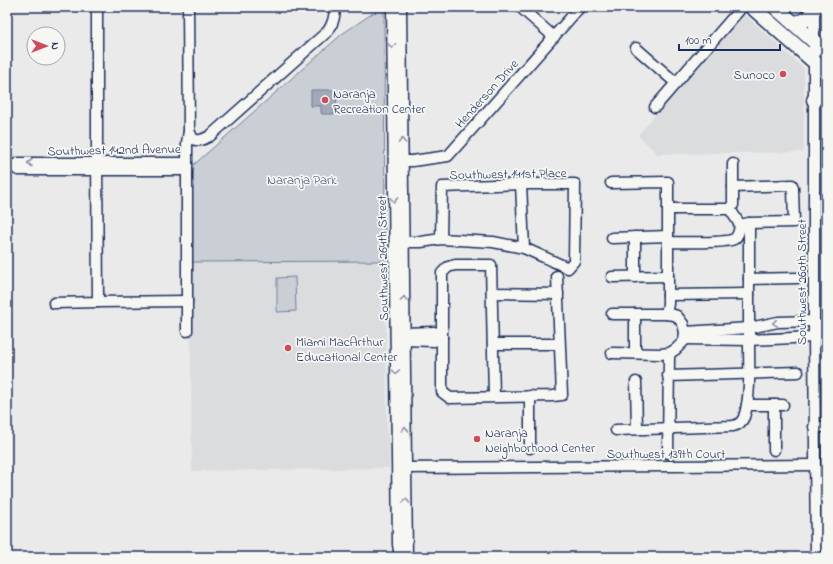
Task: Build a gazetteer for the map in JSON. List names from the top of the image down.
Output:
{
  "streets": {
    "street": [
      "Henderson Drive",
      "Southwest 142nd Avenue",
      "Southwest 141st Place",
      "Southwest 264th Street",
      "Southwest 260th Street",
      "Southwest 139th Court"
    ]
  },
  "crossings": [
    ["Henderson Drive", "Southwest 264th Street"],
    ["Southwest 264th Street", "Southwest 139th Court"],
    ["Southwest 260th Street", "Southwest 139th Court"]
  ],
  "parks": ["Naranja Park"],
  "places": [
    "Sunoco",
    "Naranja Recreation Center",
    "Miami MacArthur Educational Center",
    "Naranja Neighborhood Center"
  ],
  "scale_bar": "100 m",
  "north": "right"
}
